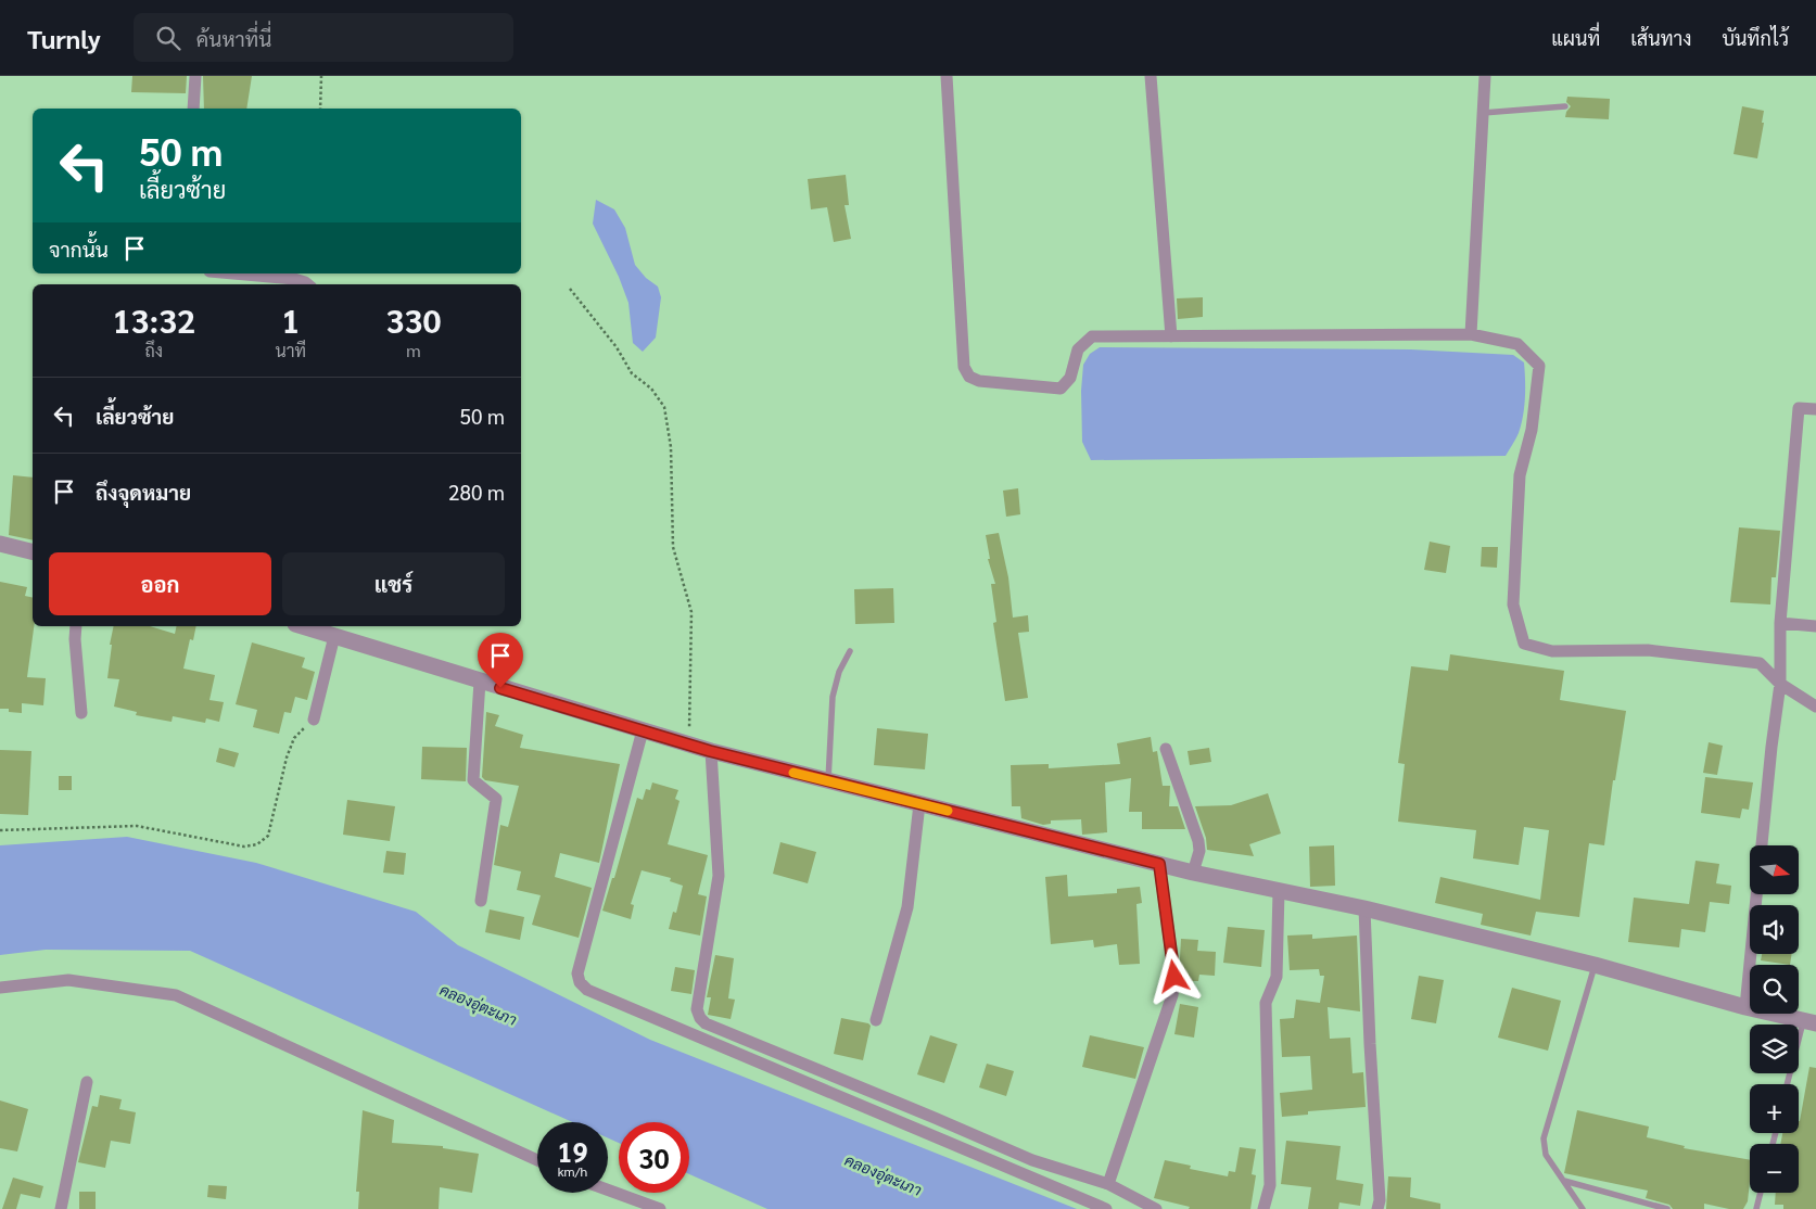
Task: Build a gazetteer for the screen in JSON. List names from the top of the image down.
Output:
{
  "water": ["คลองอุ่ตะเภา"],
  "north": "right",
  "page": {
    "header": "Turnly",
    "search": "ค้นหาที่นี่",
    "nav": ["แผนที่", "เส้นทาง", "บันทึกไว้"],
    "turn": ["50 m", "เลี้ยวซ้าย"],
    "then": "จากนั้น",
    "eta": [
      "13:32",
      "ถึง",
      "1",
      "นาที",
      "330",
      "m"
    ],
    "list": [
      {
        "name": "เลี้ยวซ้าย",
        "value": "50 m"
      },
      {
        "name": "ถึงจุดหมาย",
        "value": "280 m"
      }
    ],
    "buttons": ["ออก", "แชร์"],
    "map_buttons": ["+", "−"],
    "speed": "19 km/h",
    "limit": "30"
  }
}
